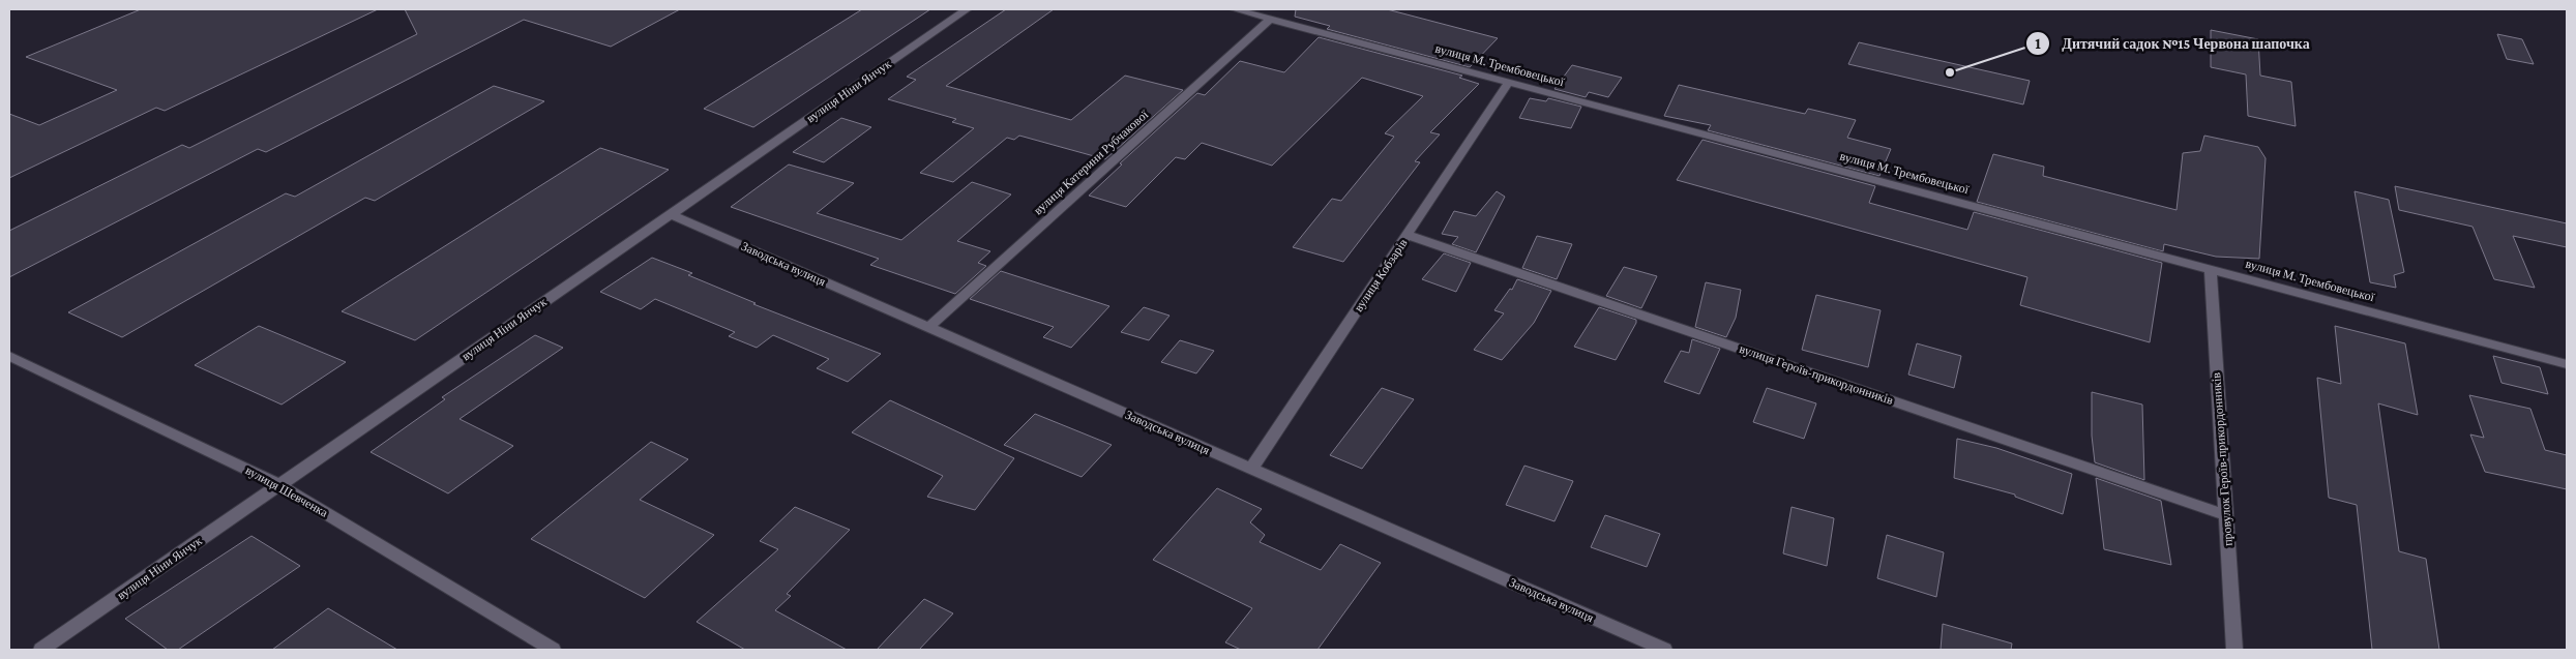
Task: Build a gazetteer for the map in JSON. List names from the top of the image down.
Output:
{
  "streets": {
    "street": [
      "вулиця М. Трембовецької",
      "вулиця Ніни Янчук",
      "вулиця Катерини Рубчакової",
      "Заводська вулиця",
      "вулиця Кобзарів",
      "вулиця Героїв-прикордонників",
      "провулок Героїв-прикордонників",
      "вулиця Шевченка"
    ]
  },
  "crossings": [
    ["вулиця М. Трембовецької", "вулиця Катерини Рубчакової"],
    ["вулиця М. Трембовецької", "вулиця Кобзарів"],
    ["вулиця М. Трембовецької", "провулок Героїв-прикордонників"],
    ["вулиця Ніни Янчук", "Заводська вулиця"],
    ["вулиця Ніни Янчук", "вулиця Шевченка"],
    ["вулиця Катерини Рубчакової", "Заводська вулиця"],
    ["Заводська вулиця", "вулиця Кобзарів"],
    ["вулиця Кобзарів", "вулиця Героїв-прикордонників"],
    ["вулиця Героїв-прикордонників", "провулок Героїв-прикордонників"]
  ],
  "places": ["Дитячий садок №15 Червона шапочка"]
}
